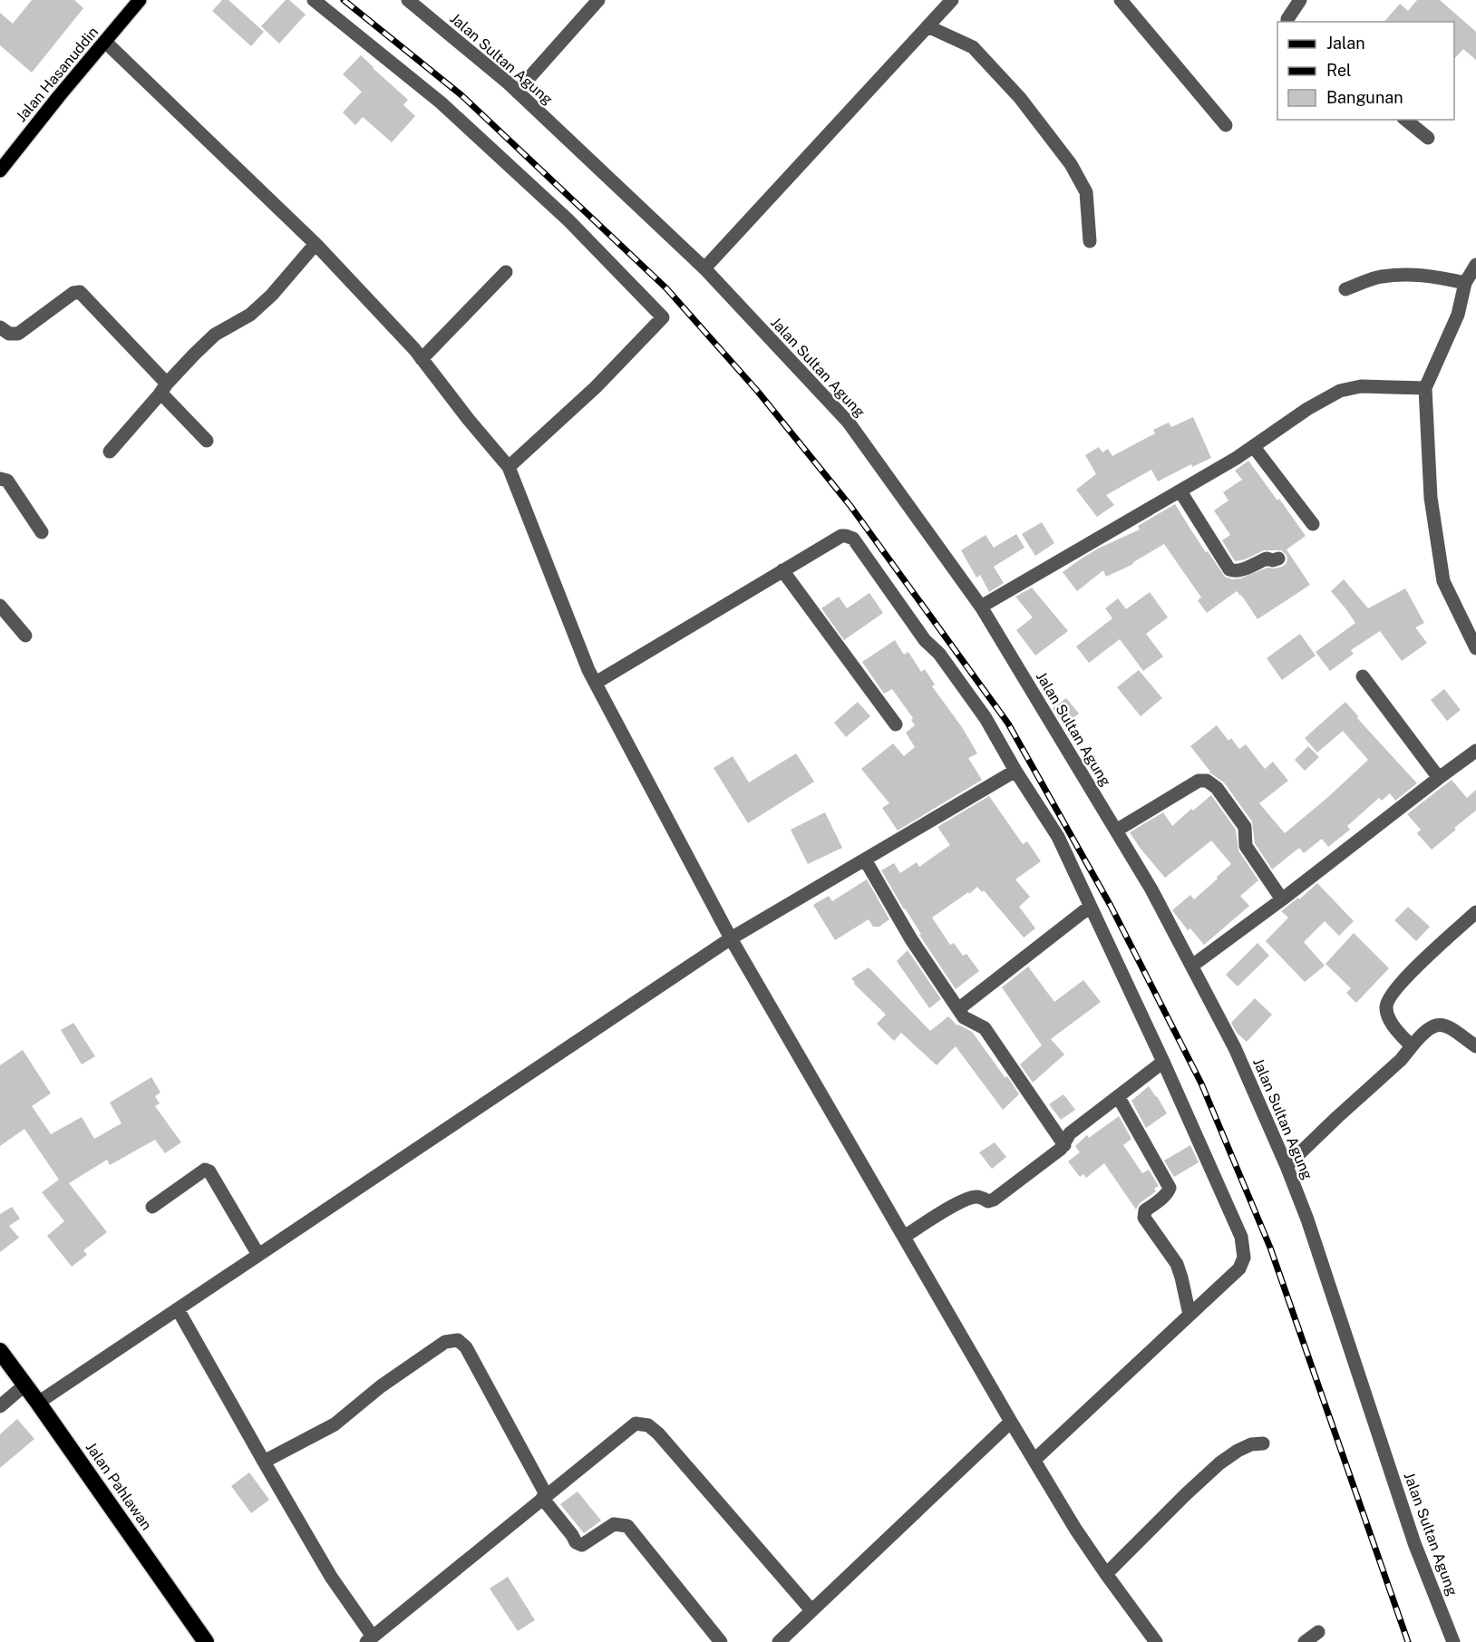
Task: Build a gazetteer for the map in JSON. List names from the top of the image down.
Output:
{
  "streets": {
    "highway": ["Jalan Pahlawan"],
    "main road": ["Jalan Hasanuddin"],
    "street": ["Jalan Sultan Agung"]
  },
  "legend": ["Jalan", "Rel", "Bangunan"]
}
